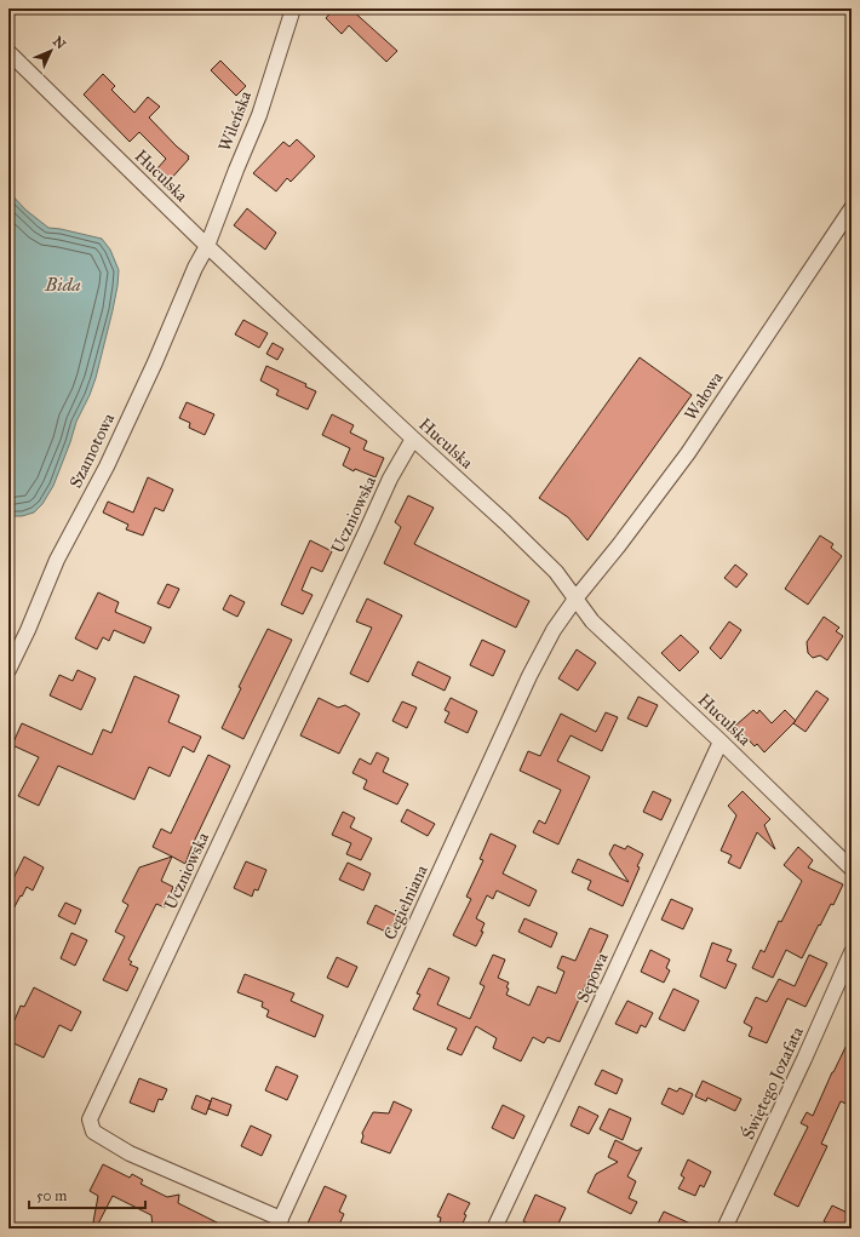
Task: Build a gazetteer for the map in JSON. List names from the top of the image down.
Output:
{
  "streets": {
    "street": [
      "Wileńska",
      "Huculska",
      "Wałowa",
      "Szamotowa",
      "Uczniowska",
      "Cegielniana",
      "Sępowa",
      "Świętego Jozafata"
    ]
  },
  "crossings": [
    ["Wileńska", "Huculska"],
    ["Wileńska", "Szamotowa"],
    ["Huculska", "Wałowa"],
    ["Huculska", "Szamotowa"],
    ["Huculska", "Uczniowska"],
    ["Huculska", "Cegielniana"],
    ["Huculska", "Sępowa"],
    ["Wałowa", "Cegielniana"],
    ["Uczniowska", "Cegielniana"]
  ],
  "water": ["Bida"],
  "scale_bar": "50 m",
  "north": "top right"
}
